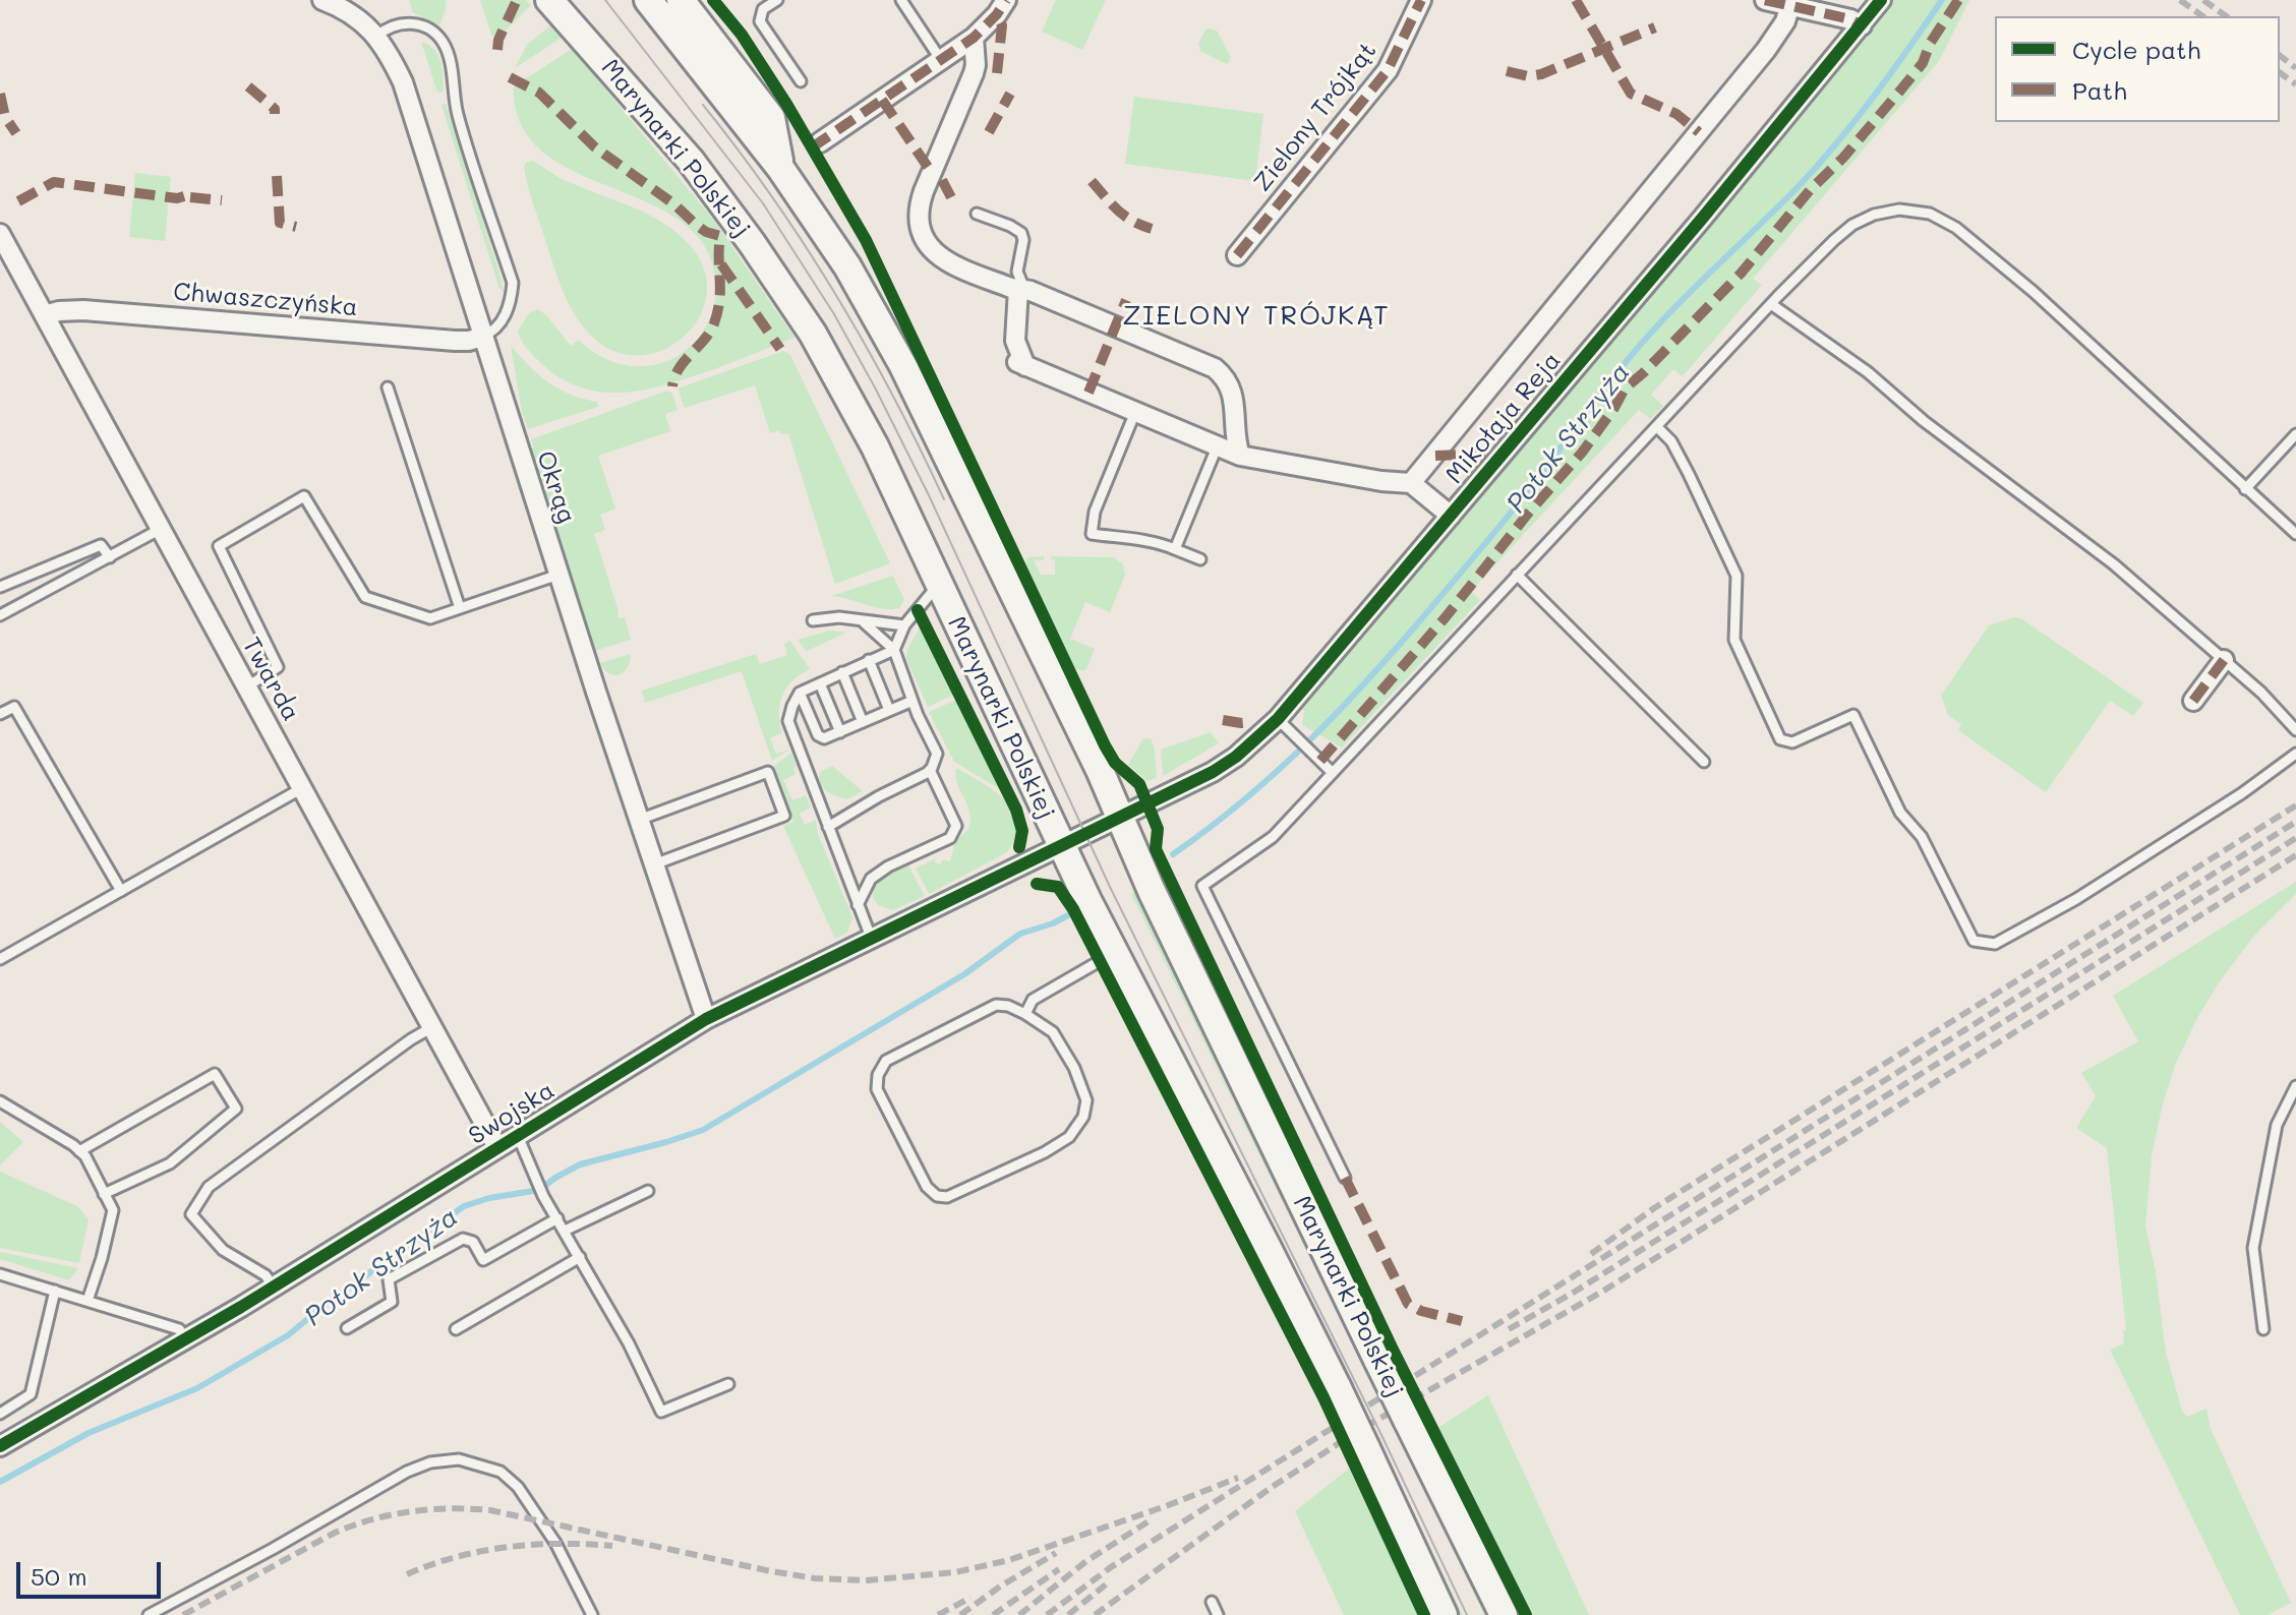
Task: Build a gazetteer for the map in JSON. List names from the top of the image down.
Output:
{
  "streets": {
    "main road": ["Marynarki Polskiej"],
    "street": [
      "Zielony Trójkąt",
      "Chwaszczyńska",
      "Mikołaja Reja",
      "Okrąg",
      "Twarda",
      "Swojska"
    ]
  },
  "crossings": [
    ["Marynarki Polskiej", "Mikołaja Reja"],
    ["Marynarki Polskiej", "Swojska"],
    ["Chwaszczyńska", "Okrąg"],
    ["Chwaszczyńska", "Twarda"],
    ["Mikołaja Reja", "Swojska"],
    ["Okrąg", "Swojska"],
    ["Twarda", "Swojska"]
  ],
  "districts": ["ZIELONY TRÓJKĄT"],
  "water": ["Potok Strzyża"],
  "legend": ["Cycle path", "Path"],
  "scale_bar": "50 m"
}
